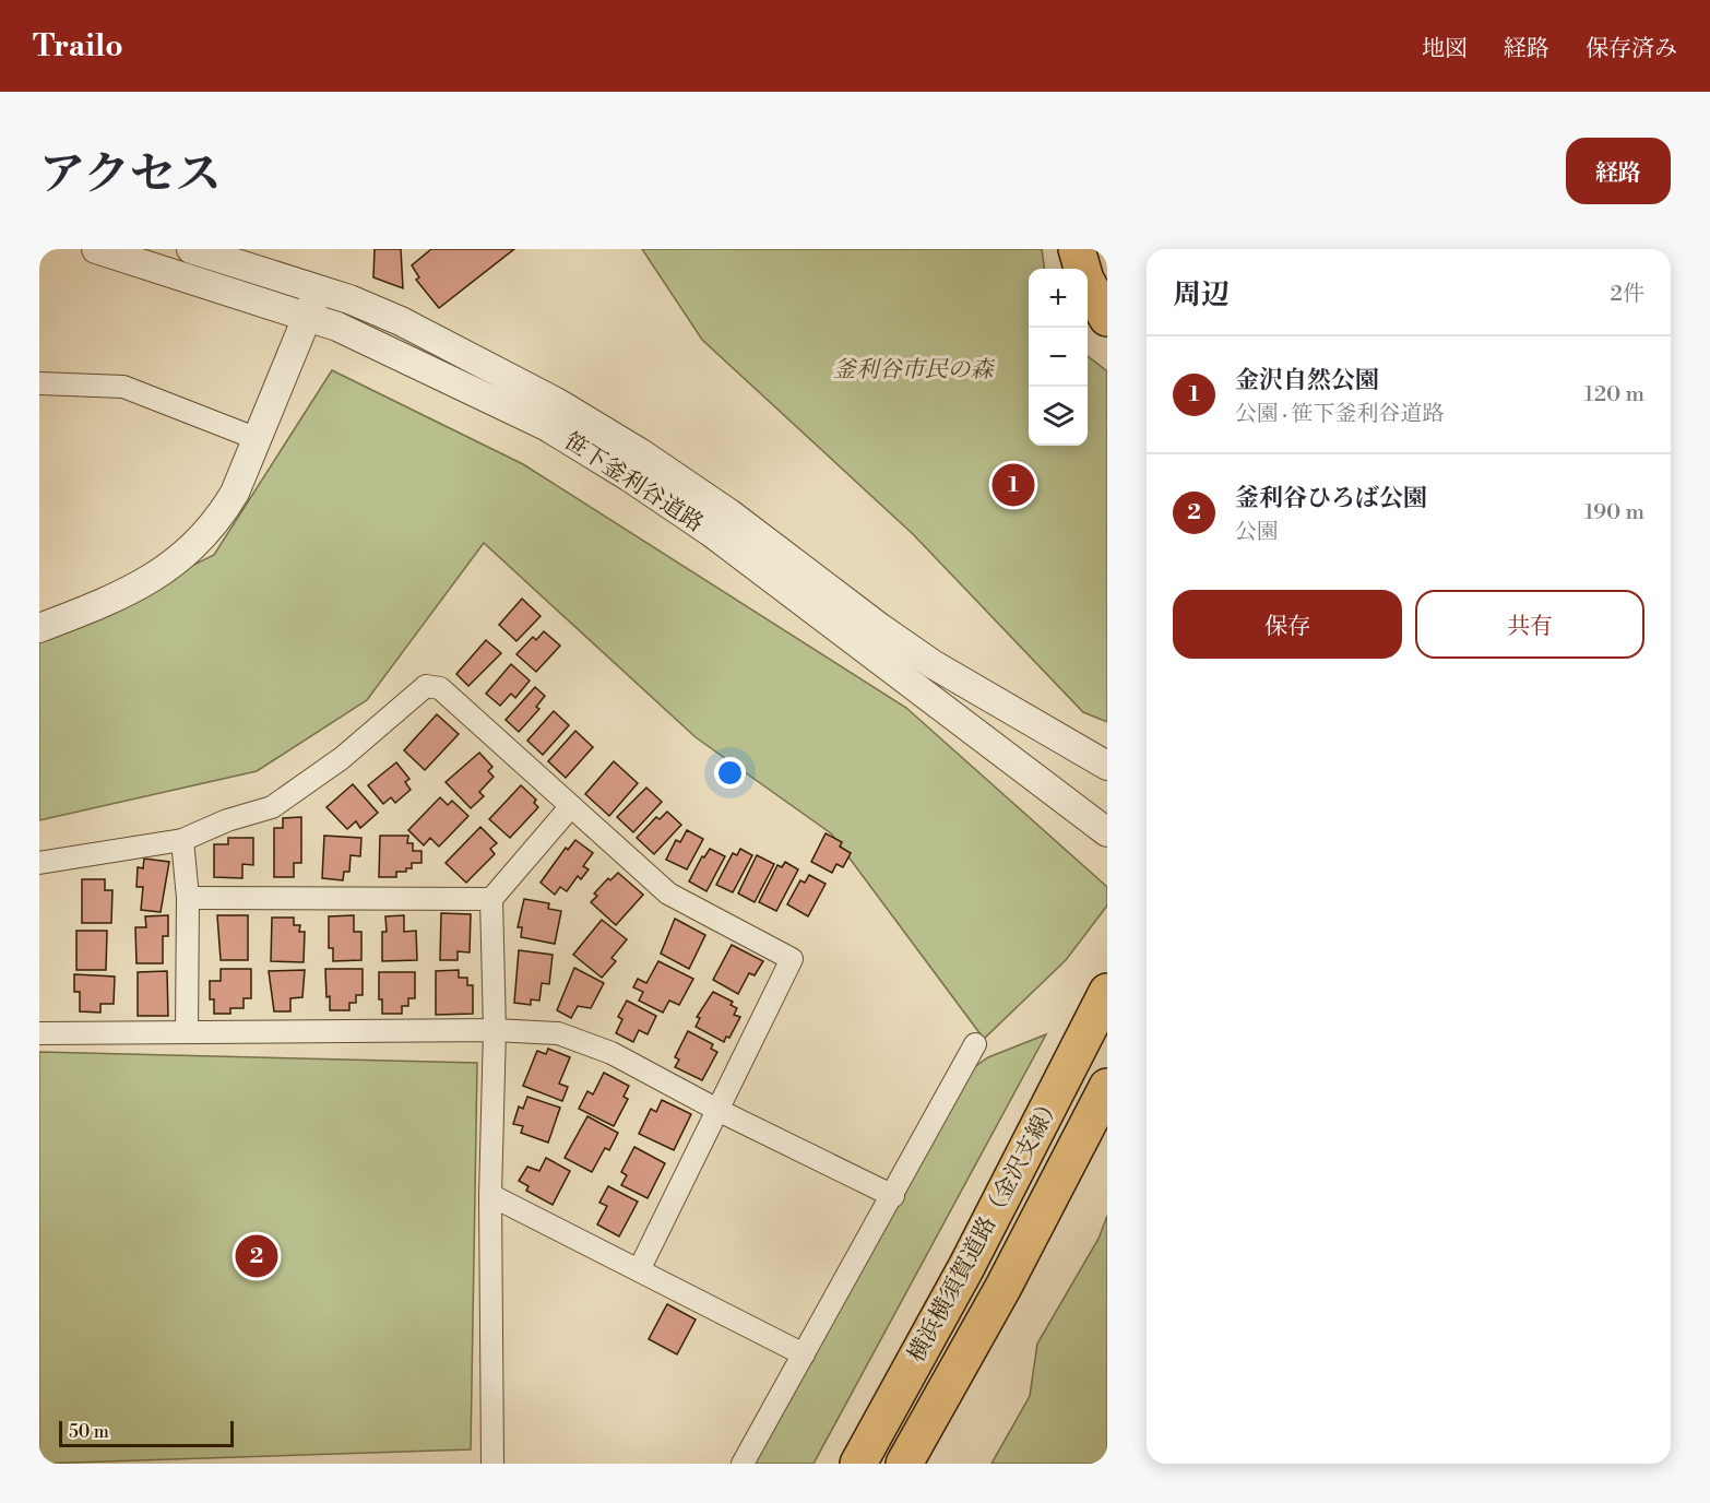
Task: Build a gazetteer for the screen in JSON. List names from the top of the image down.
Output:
{
  "streets": {
    "highway": ["横浜横須賀道路（金沢支線）"],
    "street": ["笹下釜利谷道路"]
  },
  "parks": ["釜利谷市民の森"],
  "scale_bar": "50 m",
  "page": {
    "header": "Trailo",
    "nav": ["地図", "経路", "保存済み"],
    "title": "アクセス",
    "buttons": [
      "経路",
      ["保存", "共有"]
    ],
    "heading": ["周辺", "2件"],
    "map_buttons": ["+", "−"],
    "list": [
      {
        "mark": "1",
        "name": "金沢自然公園",
        "note": "公園 · 笹下釜利谷道路",
        "value": "120 m"
      },
      {
        "mark": "2",
        "name": "釜利谷ひろば公園",
        "note": "公園",
        "value": "190 m"
      }
    ],
    "pins": ["1", "2"],
    "scale": "50 m"
  }
}
